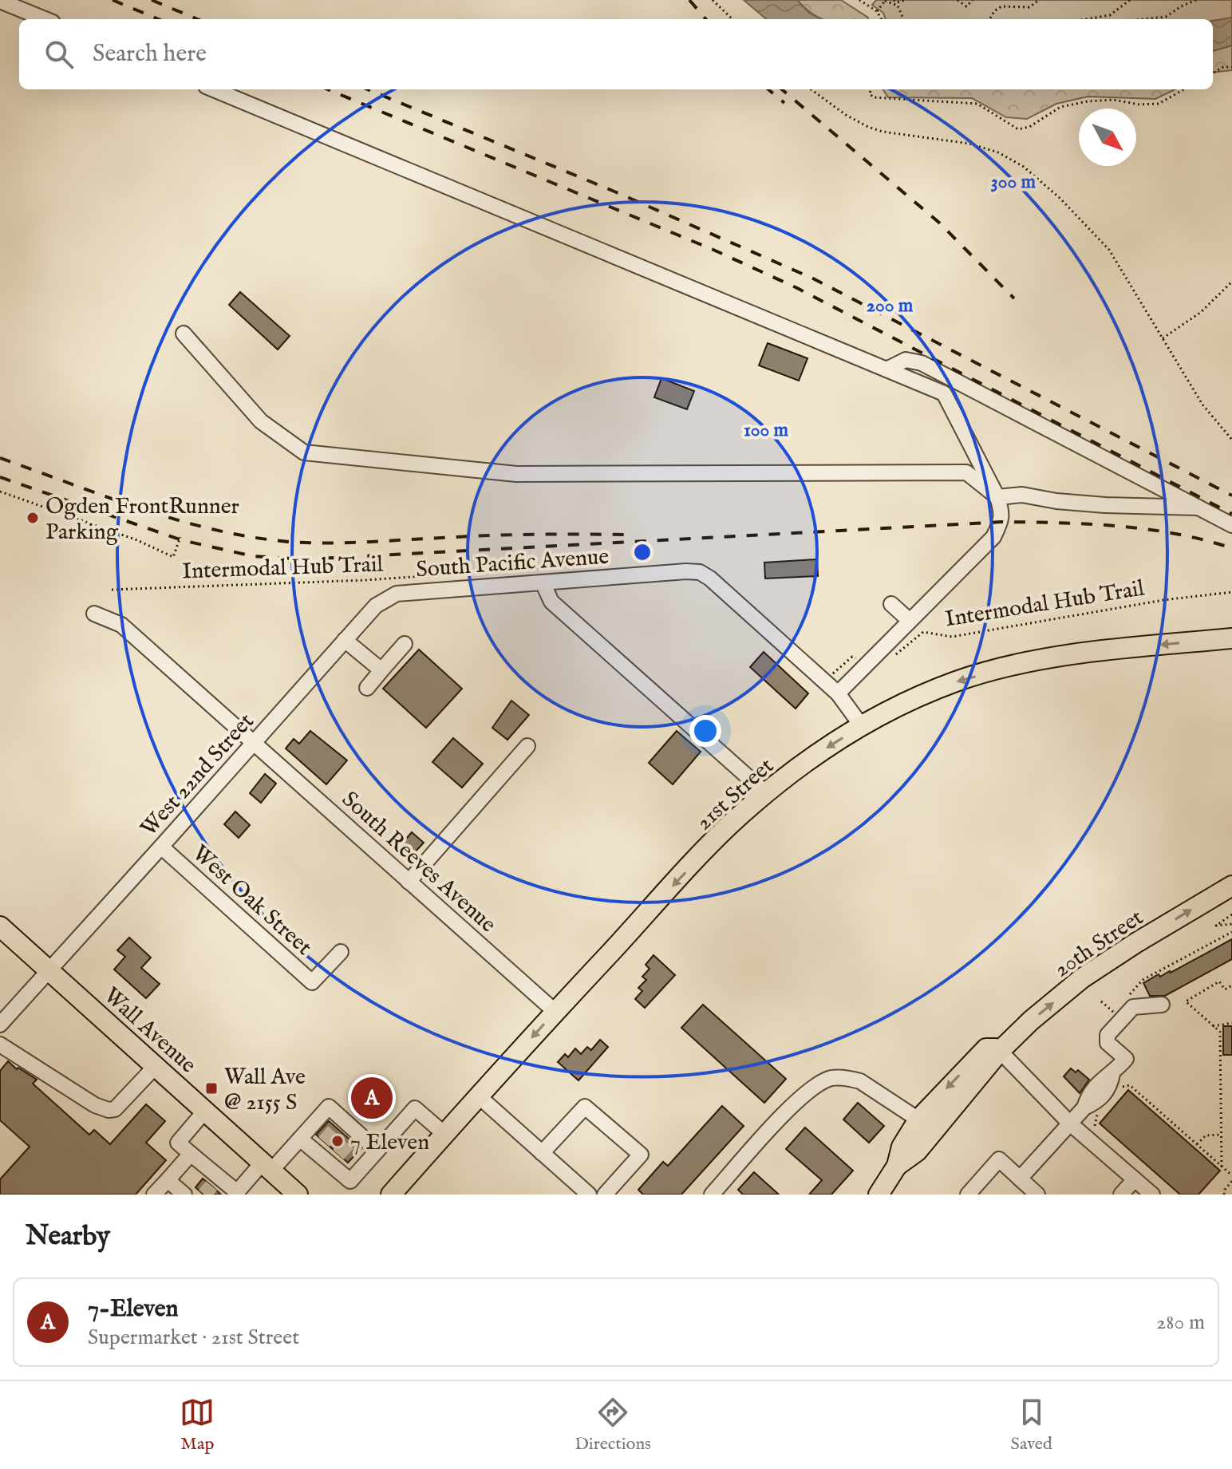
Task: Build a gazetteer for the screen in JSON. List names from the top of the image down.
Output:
{
  "streets": {
    "main road": ["21st Street", "20th Street", "Wall Avenue"],
    "street": [
      "South Pacific Avenue",
      "West 22nd Street",
      "South Reeves Avenue",
      "West Oak Street"
    ],
    "path": ["Intermodal Hub Trail"]
  },
  "crossings": [
    ["South Pacific Avenue", "West 22nd Street"],
    ["South Pacific Avenue", "21st Street"],
    ["West 22nd Street", "South Reeves Avenue"],
    ["West 22nd Street", "West Oak Street"],
    ["West 22nd Street", "Wall Avenue"],
    ["21st Street", "South Reeves Avenue"]
  ],
  "one_way": ["21st Street"],
  "places": {
    "other": ["Ogden FrontRunner Parking", "7 Eleven"],
    "transit": ["Wall Ave @ 2155 S"]
  },
  "north": "bottom right",
  "page": {
    "search": "Search here",
    "pins": "A",
    "heading": "Nearby",
    "list": [
      {
        "mark": "A",
        "name": "7-Eleven",
        "note": "Supermarket · 21st Street",
        "value": "280 m"
      }
    ],
    "nav": ["Map", "Directions", "Saved"]
  },
  "rings": ["300 m", "200 m", "100 m"]
}
